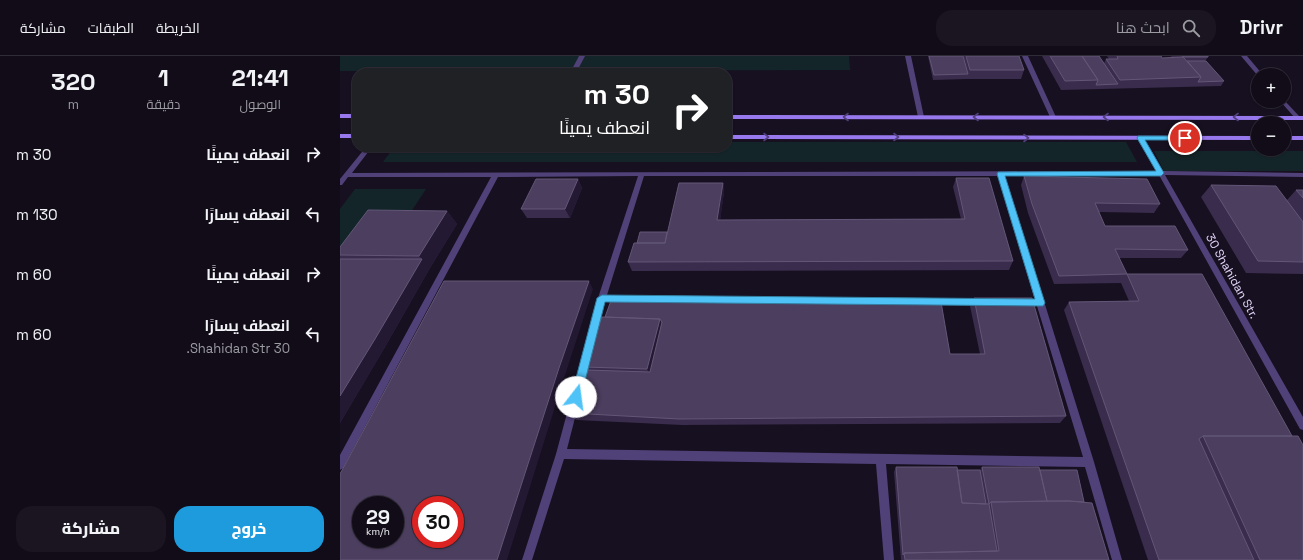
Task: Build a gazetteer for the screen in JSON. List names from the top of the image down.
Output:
{
  "streets": {
    "street": ["30 Shahidan Str."]
  },
  "page": {
    "header": "Drivr",
    "search": "ابحث هنا",
    "nav": ["الخريطة", "الطبقات", "مشاركة"],
    "eta": [
      "21:41",
      "الوصول",
      "1",
      "دقيقة",
      "320",
      "m"
    ],
    "map_buttons": ["+", "−"],
    "turn": ["30 m", "انعطف يمينًا"],
    "list": [
      {
        "name": "انعطف يمينًا",
        "value": "30 m"
      },
      {
        "name": "انعطف يسارًا",
        "value": "130 m"
      },
      {
        "name": "انعطف يمينًا",
        "value": "60 m"
      },
      {
        "name": "انعطف يسارًا",
        "note": "30 Shahidan Str.",
        "value": "60 m"
      }
    ],
    "speed": "29 km/h",
    "limit": "30",
    "buttons": ["خروج", "مشاركة"]
  }
}
